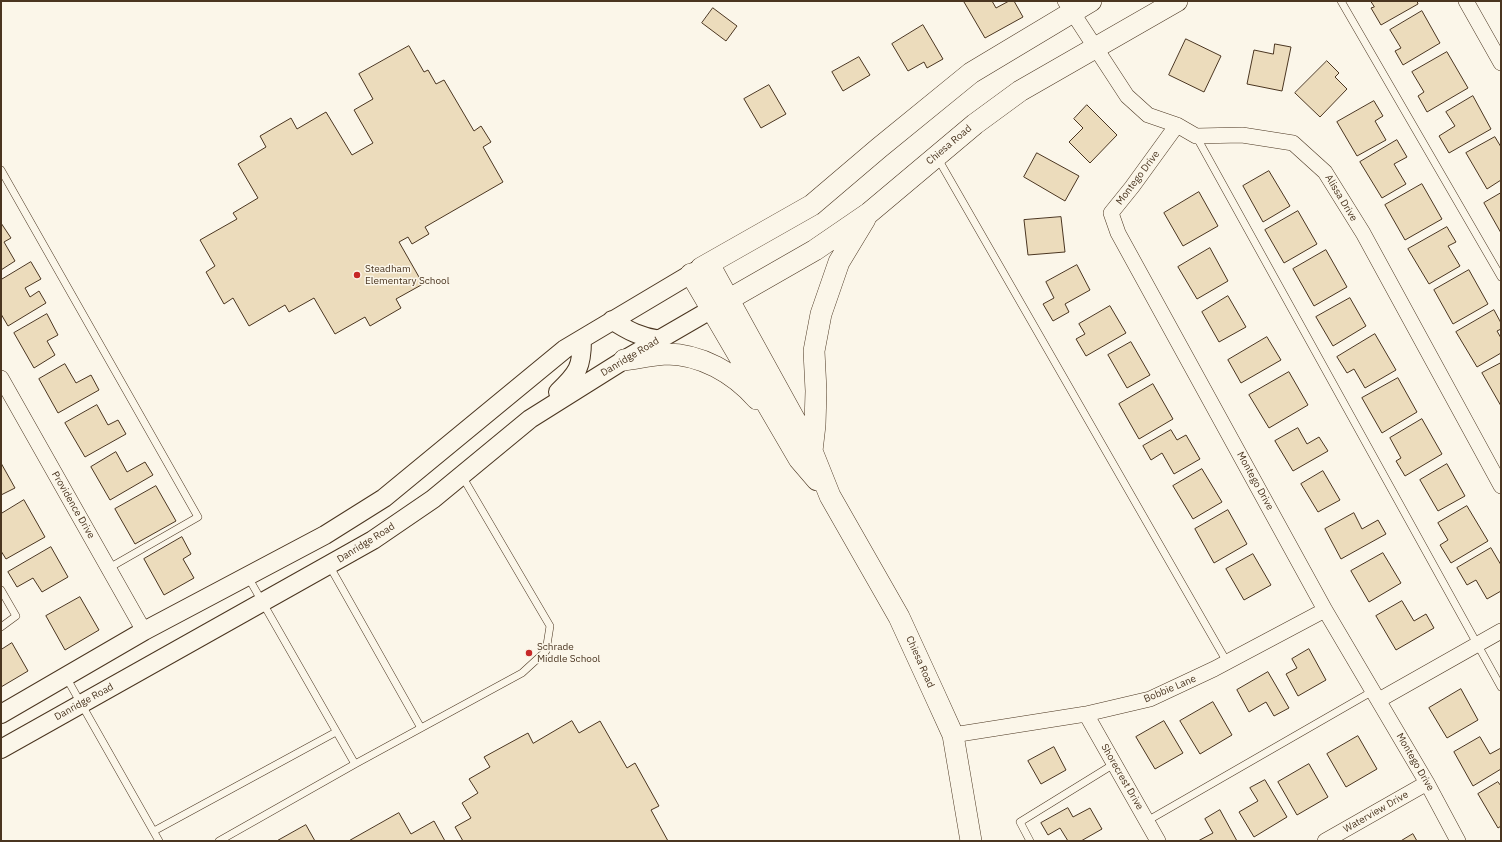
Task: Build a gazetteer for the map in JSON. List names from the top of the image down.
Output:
{
  "streets": {
    "main road": ["Chiesa Road"],
    "street": [
      "Montego Drive",
      "Alissa Drive",
      "Danridge Road",
      "Providence Drive",
      "Bobbie Lane",
      "Shorecrest Drive",
      "Waterview Drive"
    ]
  },
  "crossings": [
    ["Chiesa Road", "Danridge Road"],
    ["Chiesa Road", "Bobbie Lane"],
    ["Montego Drive", "Bobbie Lane"],
    ["Montego Drive", "Waterview Drive"],
    ["Bobbie Lane", "Shorecrest Drive"]
  ],
  "places": ["Steadham Elementary School", "Schrade Middle School"]
}
